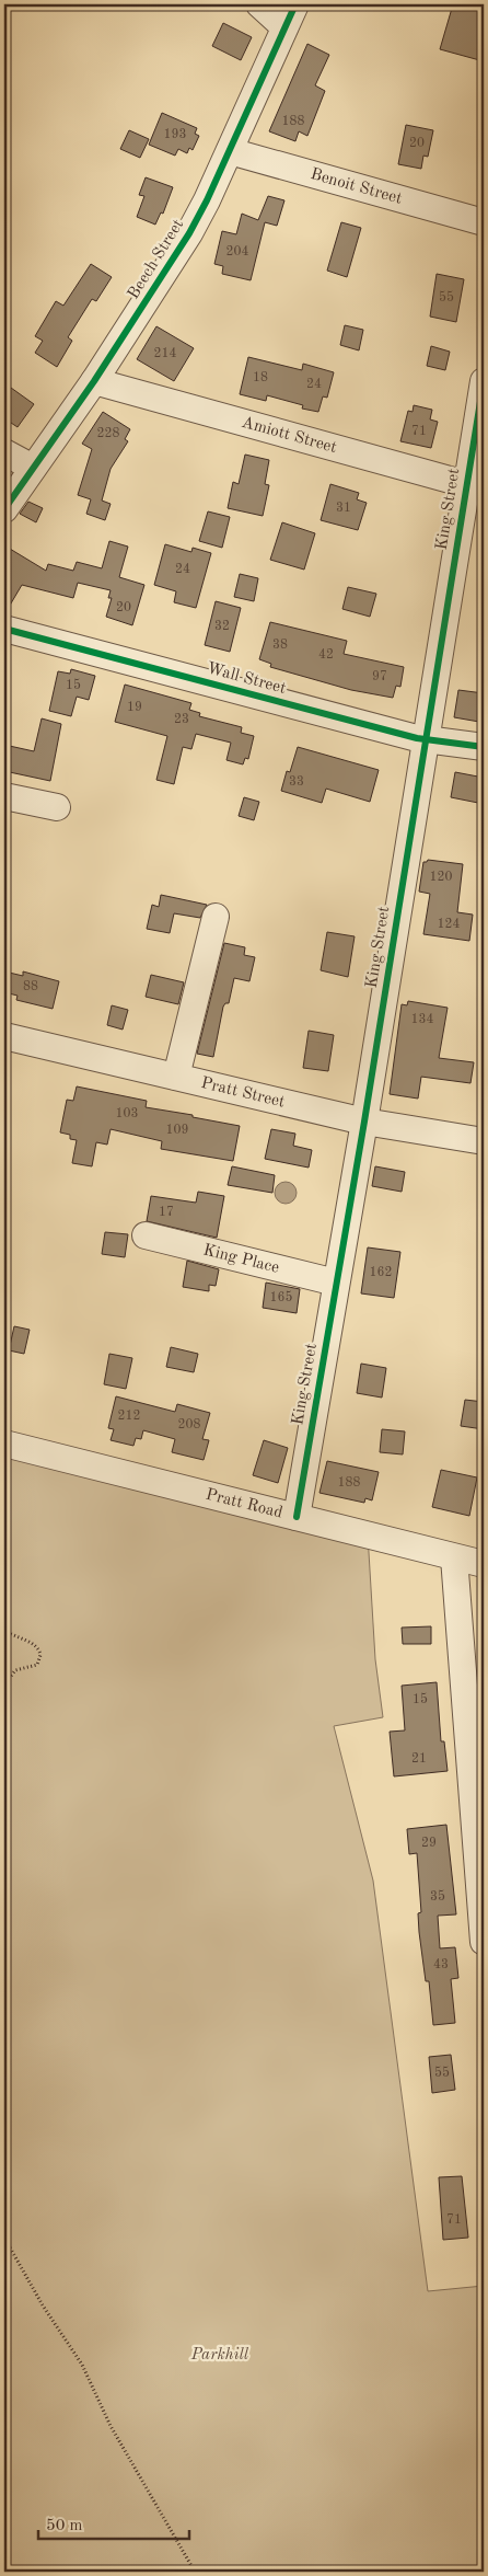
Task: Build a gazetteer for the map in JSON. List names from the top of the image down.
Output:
{
  "streets": {
    "street": [
      "Benoit Street",
      "Beech Street",
      "Amiott Street",
      "King Street",
      "Wall Street",
      "Pratt Street",
      "King Place",
      "Pratt Road"
    ]
  },
  "crossings": [
    ["Benoit Street", "Beech Street"],
    ["Beech Street", "Amiott Street"],
    ["Amiott Street", "King Street"],
    ["King Street", "Wall Street"],
    ["King Street", "Pratt Street"],
    ["King Street", "King Place"],
    ["King Street", "Pratt Road"]
  ],
  "parks": ["Parkhill"],
  "house_numbers": [
    "188",
    "193",
    "20",
    "204",
    "55",
    "214",
    "18",
    "24",
    "71",
    "228",
    "31",
    "24",
    "20",
    "32",
    "38",
    "42",
    "97",
    "15",
    "19",
    "23",
    "33",
    "120",
    "124",
    "88",
    "134",
    "103",
    "109",
    "17",
    "162",
    "165",
    "212",
    "208",
    "188",
    "15",
    "21",
    "29",
    "35",
    "43",
    "55",
    "71"
  ],
  "scale_bar": "50 m"
}
